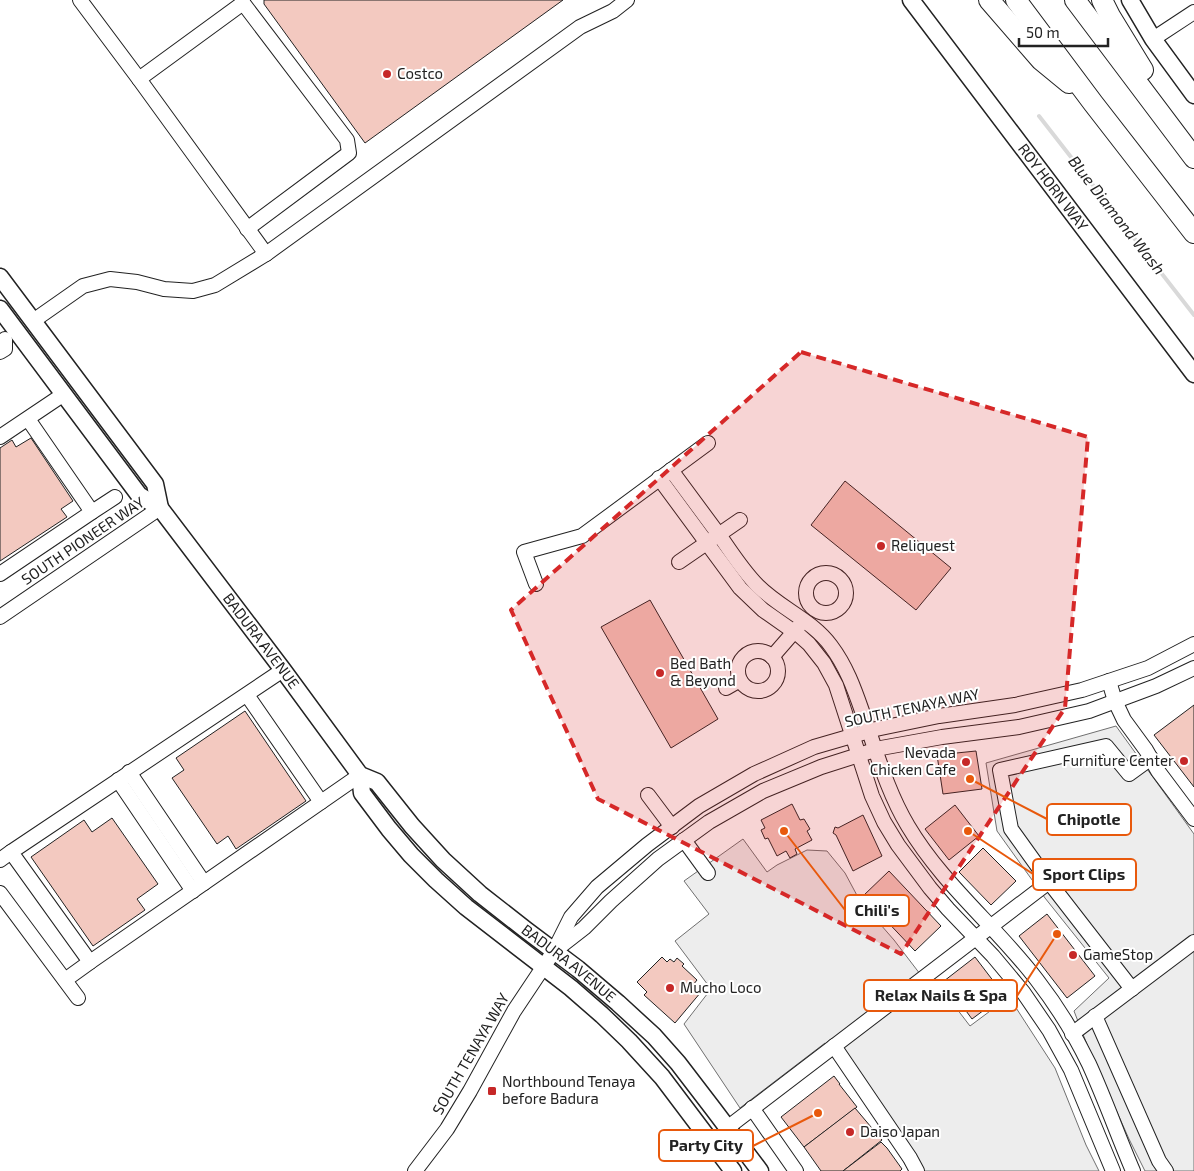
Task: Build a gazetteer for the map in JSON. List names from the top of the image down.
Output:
{
  "streets": {
    "main road": ["ROY HORN WAY", "BADURA AVENUE"],
    "street": ["SOUTH PIONEER WAY", "SOUTH TENAYA WAY"]
  },
  "crossings": [
    ["SOUTH PIONEER WAY", "BADURA AVENUE"],
    ["BADURA AVENUE", "SOUTH TENAYA WAY"]
  ],
  "water": ["Blue Diamond Wash"],
  "places": {
    "other": [
      "Costco",
      "Reliquest",
      "Bed Bath & Beyond",
      "Furniture Center",
      "Nevada Chicken Cafe",
      "Chipotle",
      "Chili's",
      "Sport Clips",
      "Relax Nails & Spa",
      "GameStop",
      "Mucho Loco",
      "Party City",
      "Daiso Japan"
    ],
    "transit": ["Northbound Tenaya before Badura"]
  },
  "scale_bar": "50 m"
}
